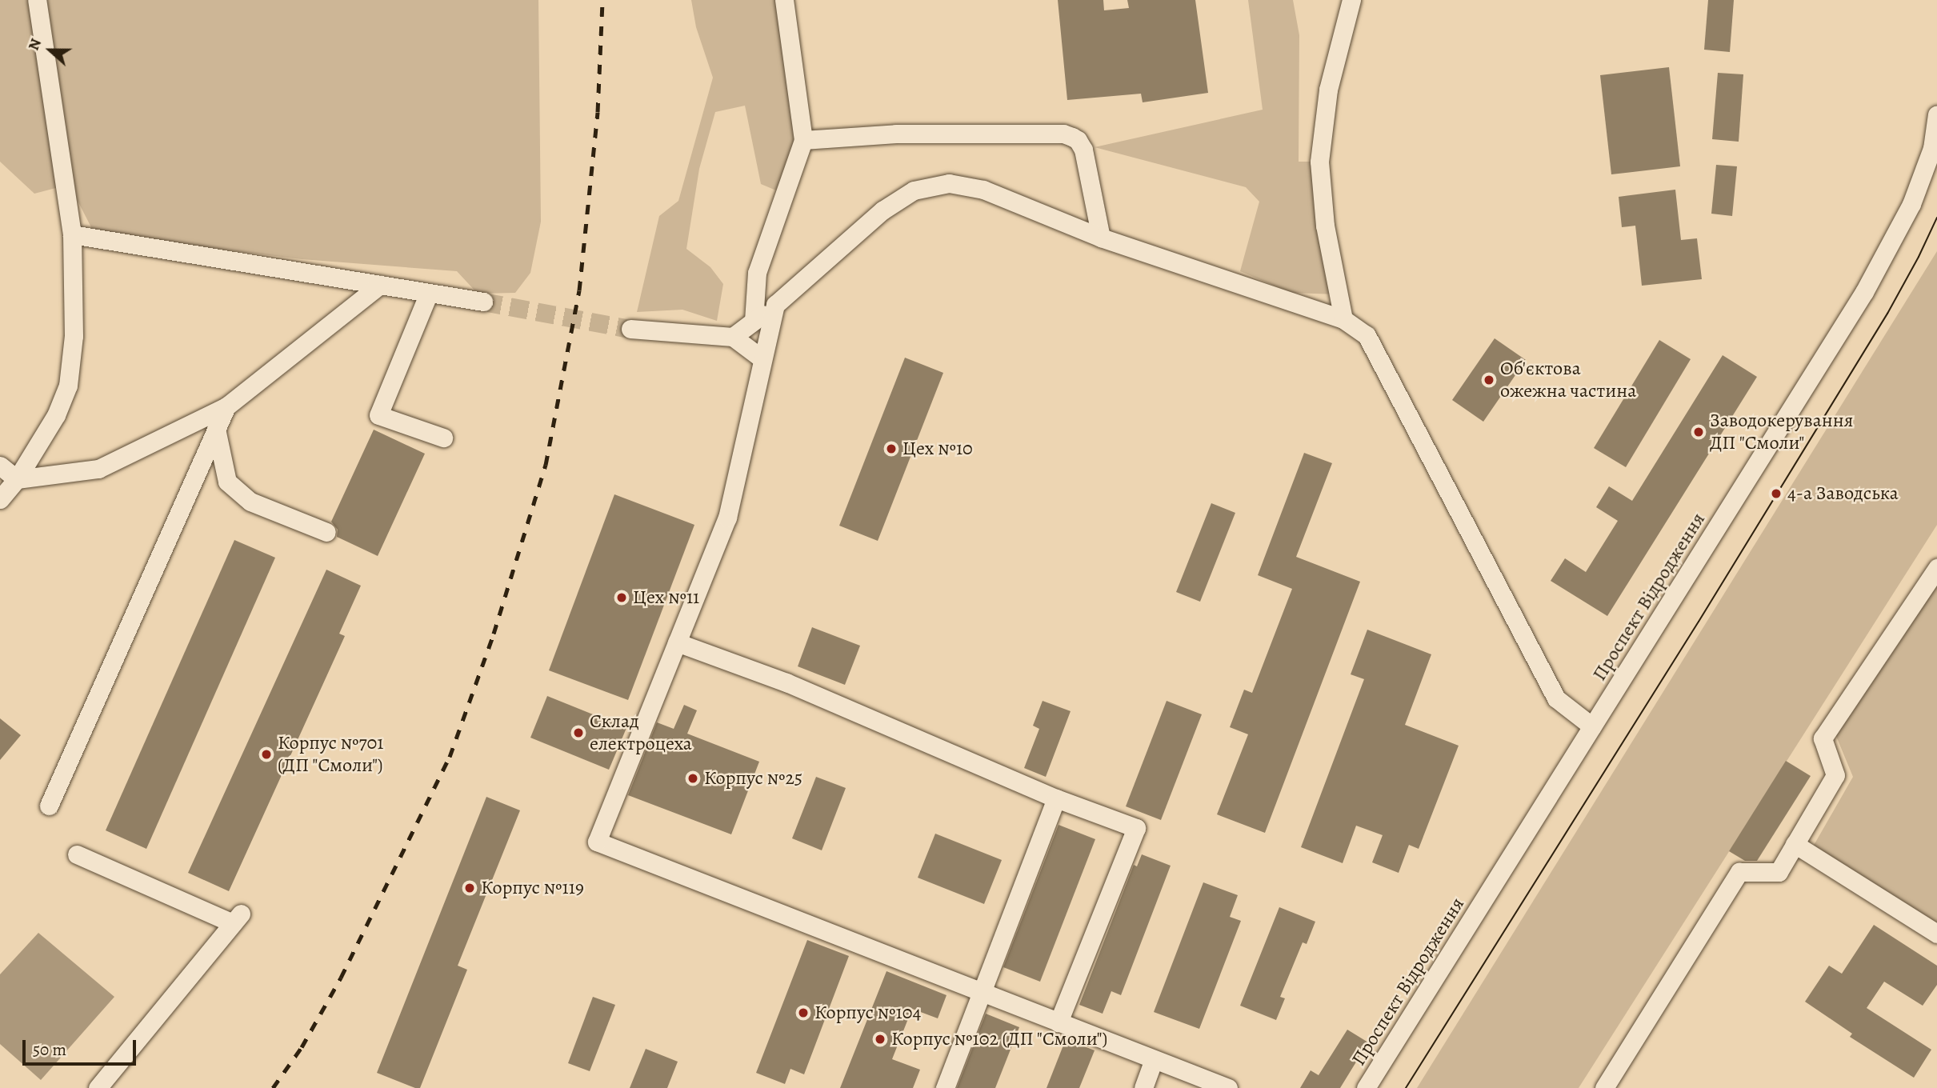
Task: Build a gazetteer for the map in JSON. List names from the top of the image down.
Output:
{
  "streets": {
    "street": ["Проспект Відродження"]
  },
  "places": [
    "Об'єктова ожежна частина",
    "Заводокерування ДП \"Смоли\"",
    "Цех №10",
    "4-а Заводська",
    "Цех №11",
    "Склад електроцеха",
    "Корпус №701 (ДП \"Смоли\")",
    "Корпус №25",
    "Корпус №119",
    "Корпус №104",
    "Корпус №102 (ДП \"Смоли\")"
  ],
  "scale_bar": "50 m",
  "north": "left"
}
